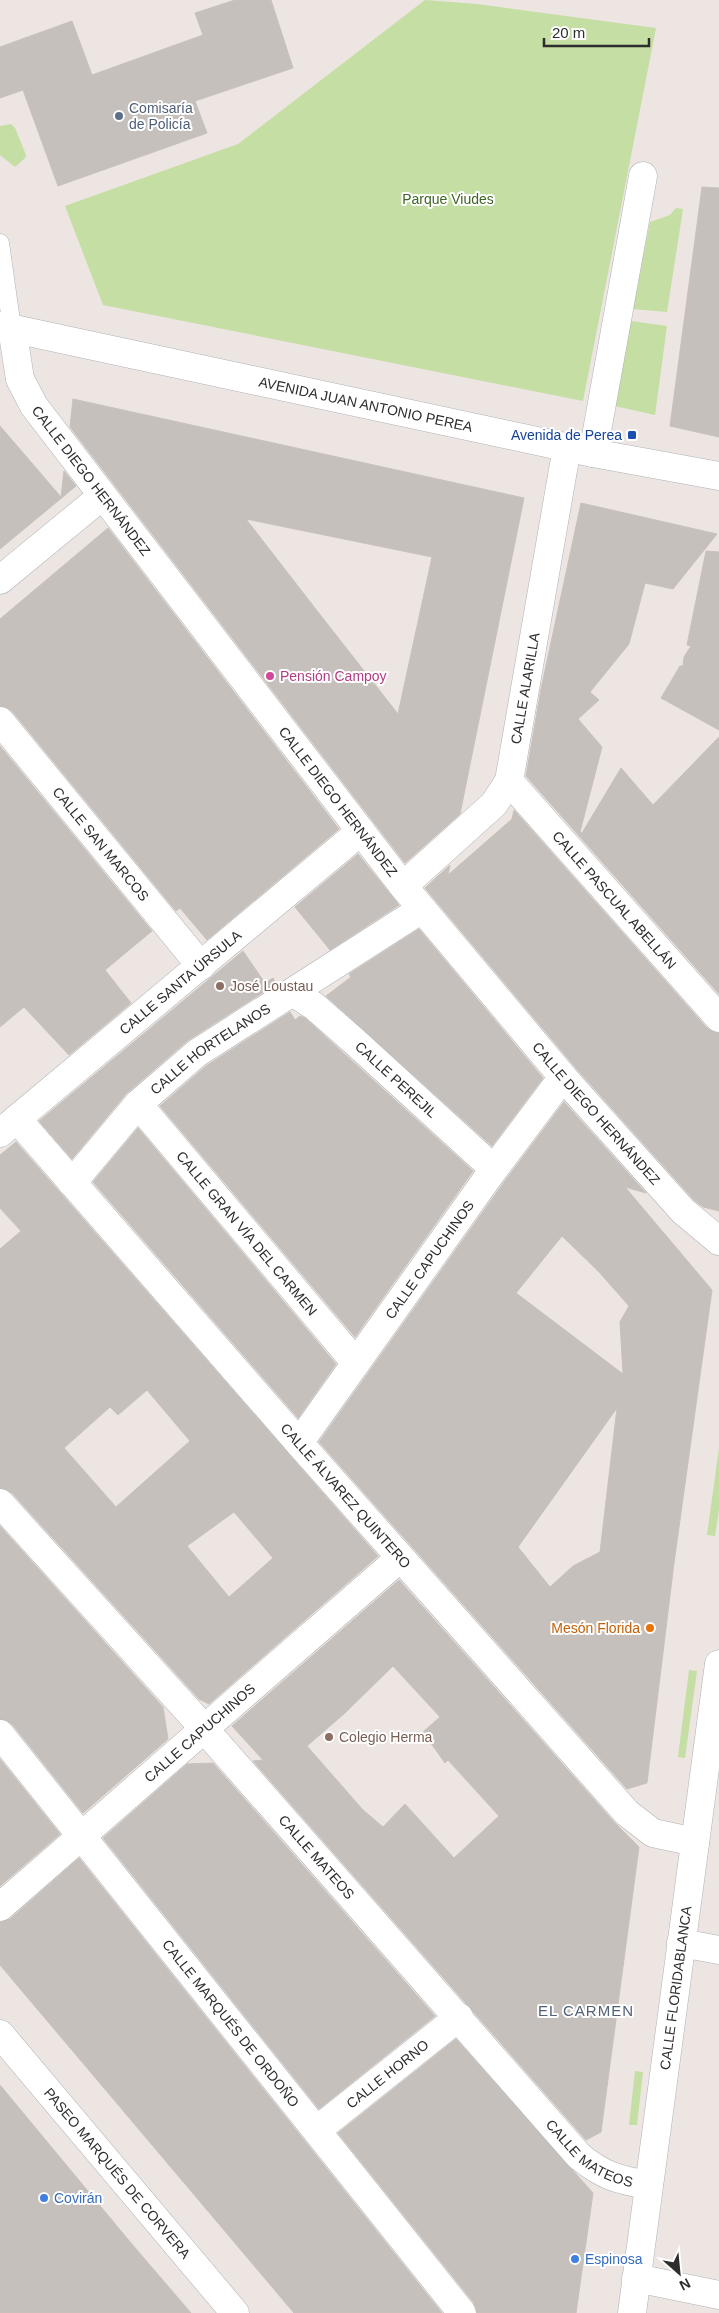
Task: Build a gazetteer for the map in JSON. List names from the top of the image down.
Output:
{
  "streets": {
    "street": [
      "AVENIDA JUAN ANTONIO PEREA",
      "CALLE DIEGO HERNÁNDEZ",
      "CALLE ALARILLA",
      "CALLE SAN MARCOS",
      "CALLE PASCUAL ABELLÁN",
      "CALLE SANTA ÚRSULA",
      "CALLE HORTELANOS",
      "CALLE PEREJIL",
      "CALLE GRAN VÍA DEL CARMEN",
      "CALLE CAPUCHINOS",
      "CALLE ÁLVAREZ QUINTERO",
      "CALLE MATEOS",
      "CALLE FLORIDABLANCA",
      "CALLE MARQUÉS DE ORDOÑO",
      "CALLE HORNO",
      "PASEO MARQUÉS DE CORVERA"
    ]
  },
  "crossings": [
    ["AVENIDA JUAN ANTONIO PEREA", "CALLE DIEGO HERNÁNDEZ"],
    ["AVENIDA JUAN ANTONIO PEREA", "CALLE ALARILLA"],
    ["CALLE DIEGO HERNÁNDEZ", "CALLE ALARILLA"],
    ["CALLE DIEGO HERNÁNDEZ", "CALLE SANTA ÚRSULA"],
    ["CALLE DIEGO HERNÁNDEZ", "CALLE HORTELANOS"],
    ["CALLE DIEGO HERNÁNDEZ", "CALLE CAPUCHINOS"],
    ["CALLE ALARILLA", "CALLE PASCUAL ABELLÁN"],
    ["CALLE SAN MARCOS", "CALLE SANTA ÚRSULA"],
    ["CALLE SANTA ÚRSULA", "CALLE ÁLVAREZ QUINTERO"],
    ["CALLE HORTELANOS", "CALLE PEREJIL"],
    ["CALLE HORTELANOS", "CALLE GRAN VÍA DEL CARMEN"],
    ["CALLE HORTELANOS", "CALLE ÁLVAREZ QUINTERO"],
    ["CALLE PEREJIL", "CALLE CAPUCHINOS"],
    ["CALLE GRAN VÍA DEL CARMEN", "CALLE CAPUCHINOS"],
    ["CALLE CAPUCHINOS", "CALLE ÁLVAREZ QUINTERO"],
    ["CALLE CAPUCHINOS", "CALLE MATEOS"],
    ["CALLE CAPUCHINOS", "CALLE MARQUÉS DE ORDOÑO"],
    ["CALLE ÁLVAREZ QUINTERO", "CALLE FLORIDABLANCA"],
    ["CALLE MATEOS", "CALLE FLORIDABLANCA"],
    ["CALLE MATEOS", "CALLE HORNO"],
    ["CALLE MARQUÉS DE ORDOÑO", "CALLE HORNO"]
  ],
  "districts": ["EL CARMEN"],
  "parks": ["Parque Viudes"],
  "places": {
    "other": [
      "Comisaría de Policía",
      "Pensión Campoy",
      "José Loustau",
      "Mesón Florida",
      "Colegio Herma",
      "Covirán",
      "Espinosa"
    ],
    "transit": ["Avenida de Perea"]
  },
  "scale_bar": "20 m",
  "north": "bottom right"
}
